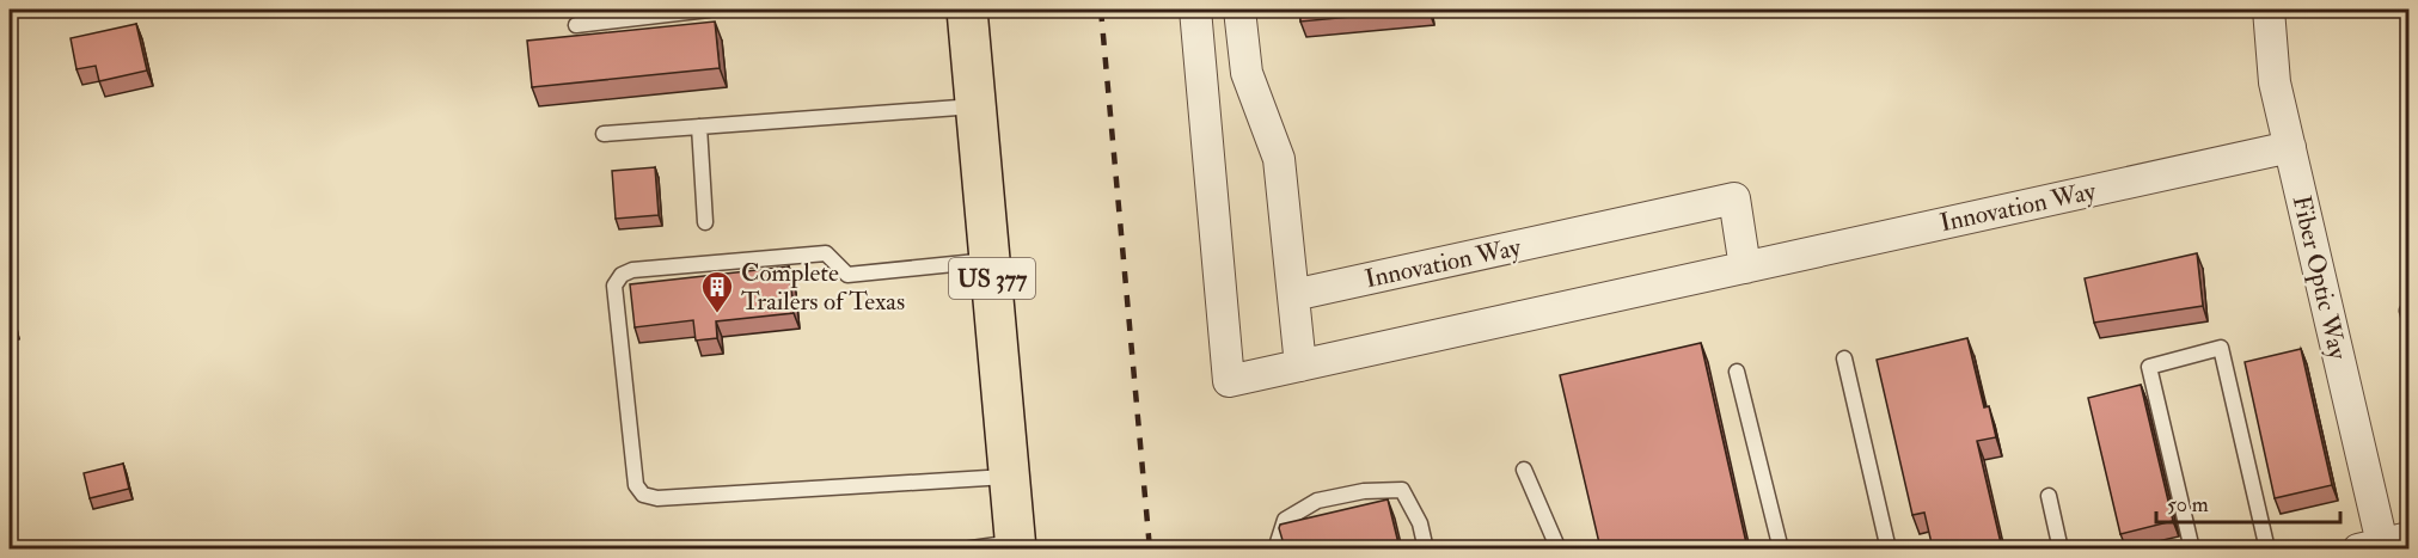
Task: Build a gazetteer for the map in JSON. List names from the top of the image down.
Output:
{
  "streets": {
    "main road": ["US 377"],
    "street": ["Innovation Way", "Fiber Optic Way"]
  },
  "crossings": [
    ["Innovation Way", "Fiber Optic Way"]
  ],
  "places": {
    "building": ["Complete Trailers of Texas"]
  },
  "scale_bar": "50 m"
}
